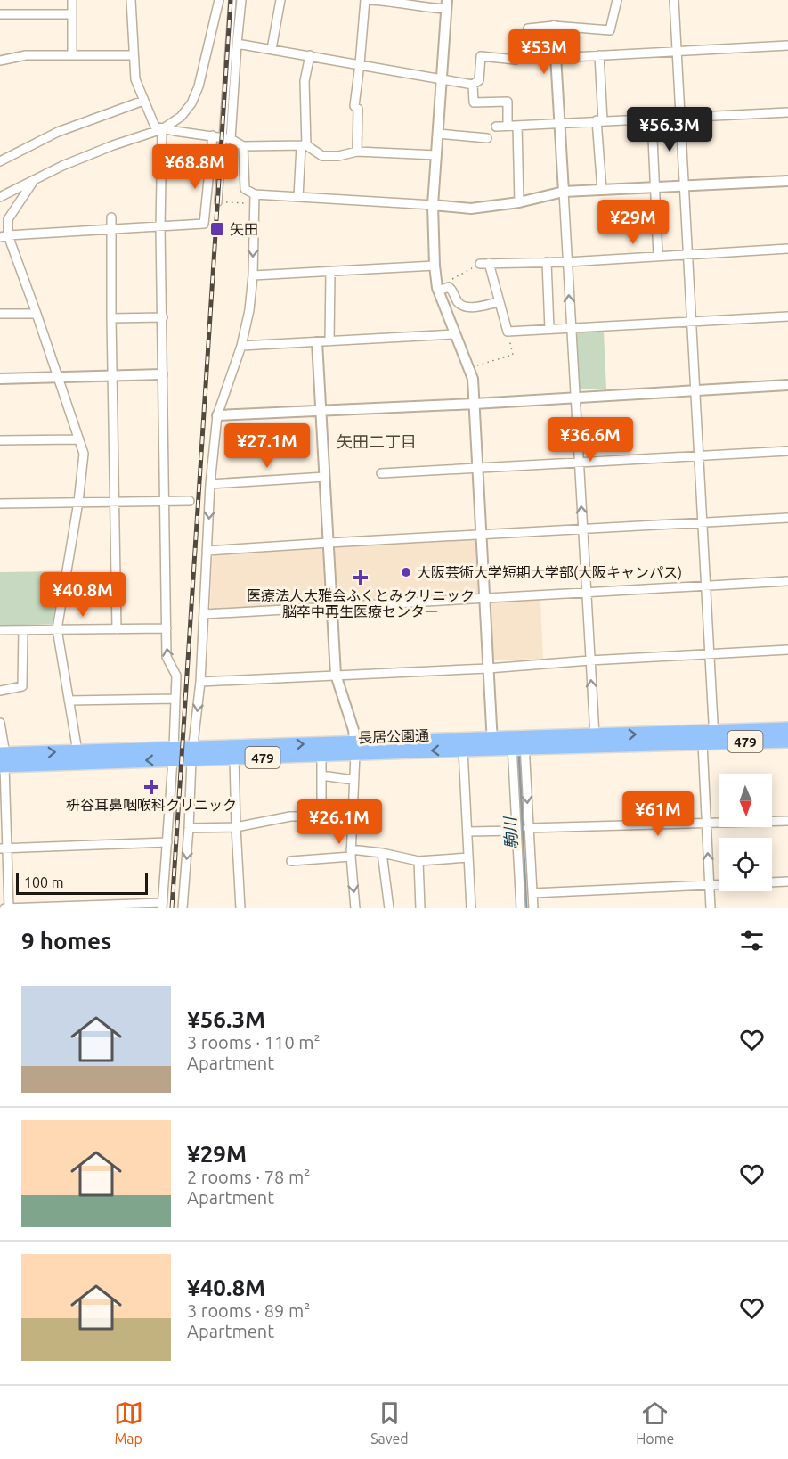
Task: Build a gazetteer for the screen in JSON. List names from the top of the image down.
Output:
{
  "streets": {
    "highway": ["長居公園通", "479"]
  },
  "districts": ["矢田二丁目"],
  "water": ["駒川"],
  "places": {
    "transit": ["矢田"],
    "other": ["大阪芸術大学短期大学部(大阪キャンパス)"],
    "health": ["医療法人大雅会ふくとみクリニック 脳卒中再生医療センター", "枡谷耳鼻咽喉科クリニック"]
  },
  "scale_bar": "100 m",
  "north": "bottom",
  "page": {
    "price": [
      "¥53M",
      "¥56.3M",
      "¥68.8M",
      "¥29M",
      "¥36.6M",
      "¥27.1M",
      "¥40.8M",
      "¥61M",
      "¥26.1M"
    ],
    "scale": "100 m",
    "heading": "9 homes",
    "list": [
      {
        "name": "¥56.3M",
        "note": "3 rooms · 110 m² · Apartment"
      },
      {
        "name": "¥29M",
        "note": "2 rooms · 78 m² · Apartment"
      },
      {
        "name": "¥40.8M",
        "note": "3 rooms · 89 m² · Apartment"
      }
    ],
    "tabs": ["Map", "Saved", "Home"]
  }
}
